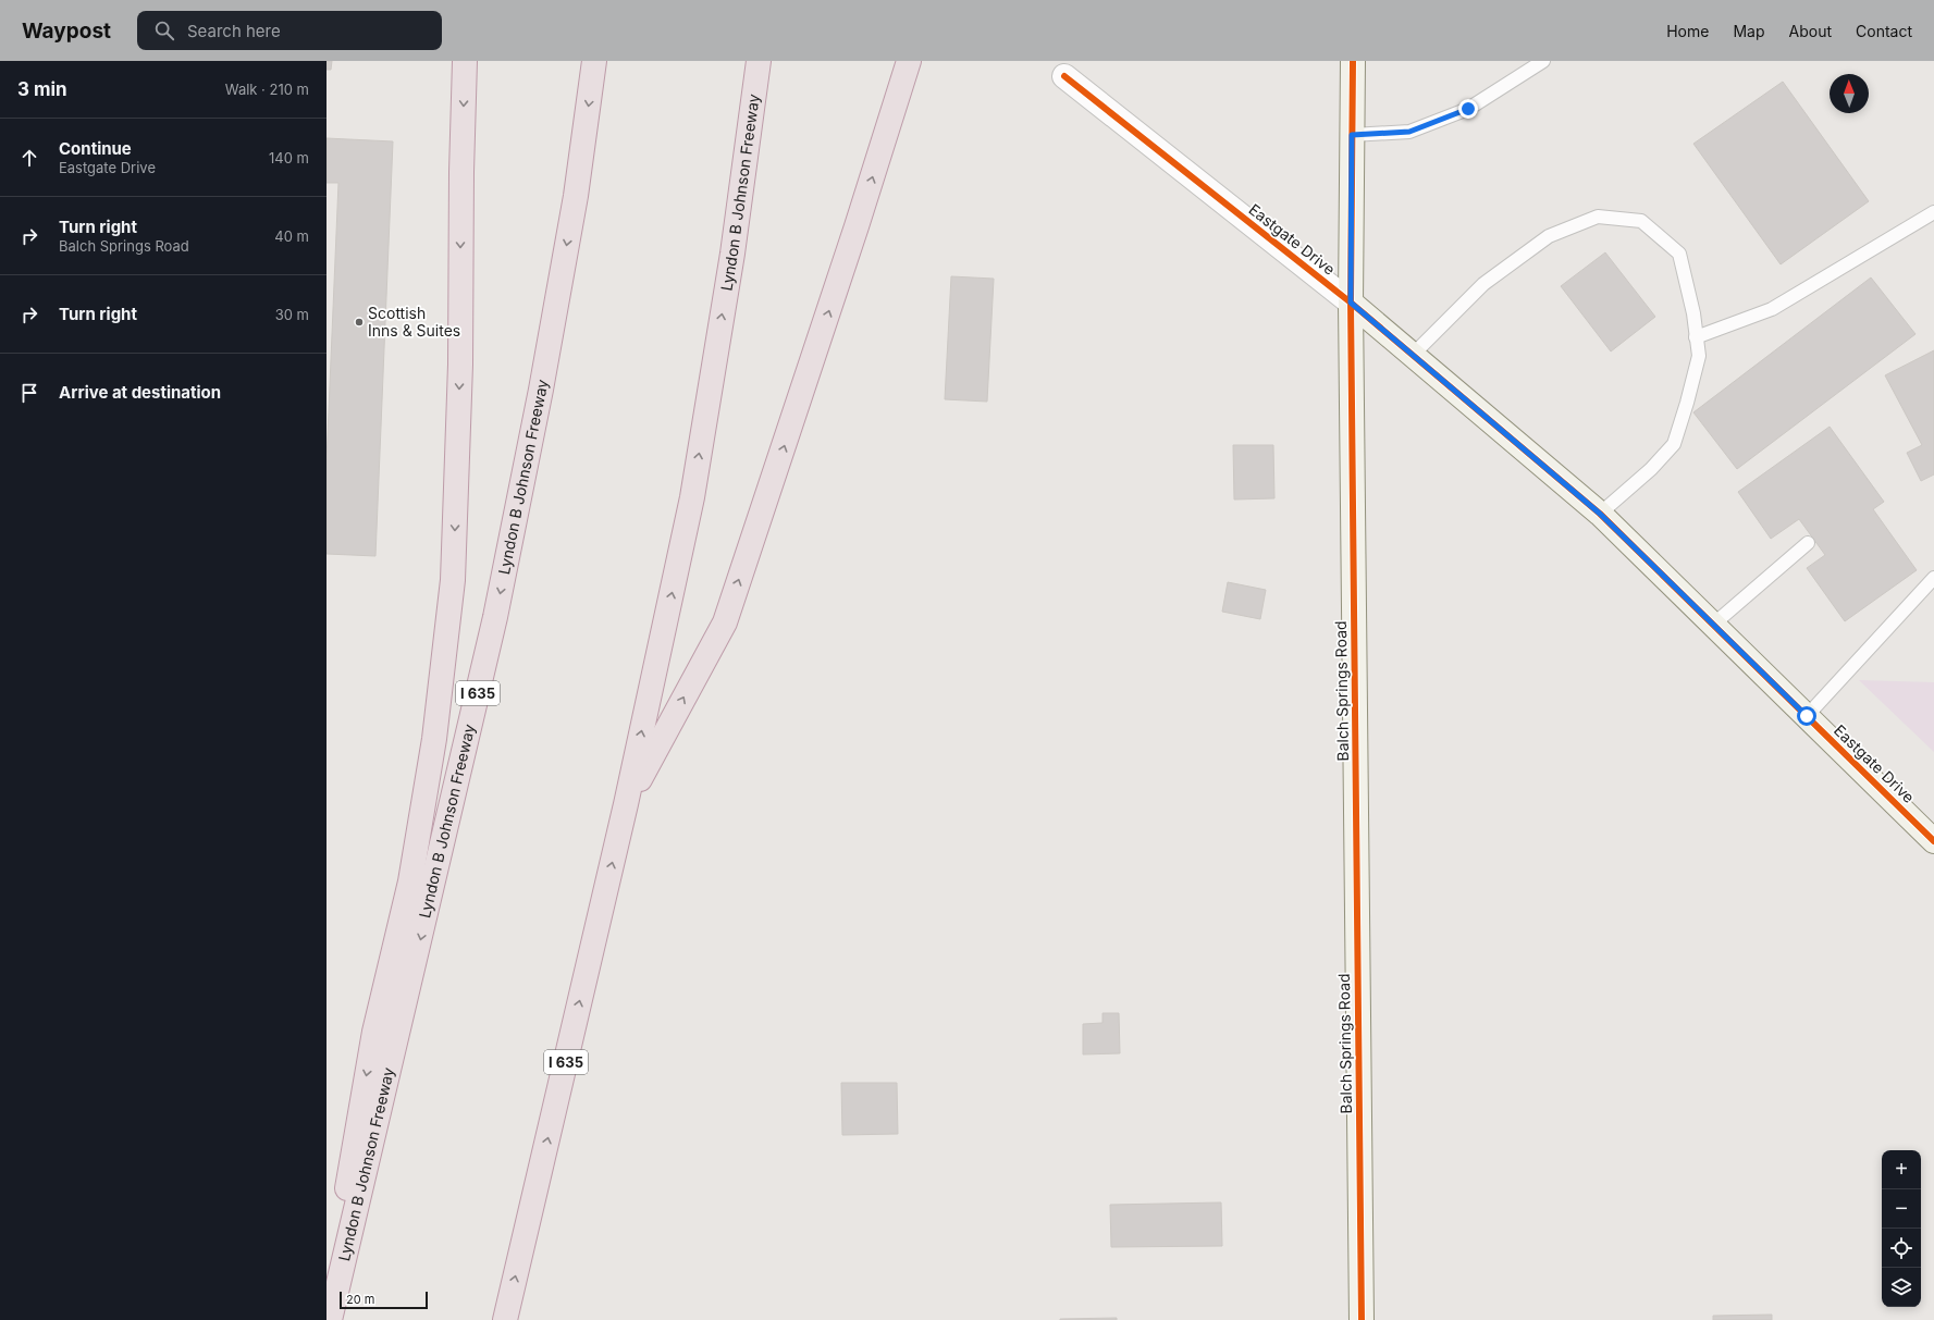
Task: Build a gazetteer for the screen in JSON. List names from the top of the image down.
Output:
{
  "streets": {
    "highway": ["Lyndon B Johnson Freeway", "I 635"],
    "street": ["Eastgate Drive", "Balch Springs Road"]
  },
  "crossings": [
    ["Eastgate Drive", "Balch Springs Road"]
  ],
  "places": ["Scottish Inns & Suites"],
  "scale_bar": "20 m",
  "north": "top",
  "page": {
    "header": "Waypost",
    "search": "Search here",
    "nav": [
      "Home",
      "Map",
      "About",
      "Contact"
    ],
    "heading": ["3 min", "Walk · 210 m"],
    "list": [
      ["Continue", "Eastgate Drive", "140 m"],
      ["Turn right", "Balch Springs Road", "40 m"],
      ["Turn right", "30 m"],
      "Arrive at destination"
    ],
    "map_buttons": ["+", "−"],
    "scale": "20 m"
  }
}
